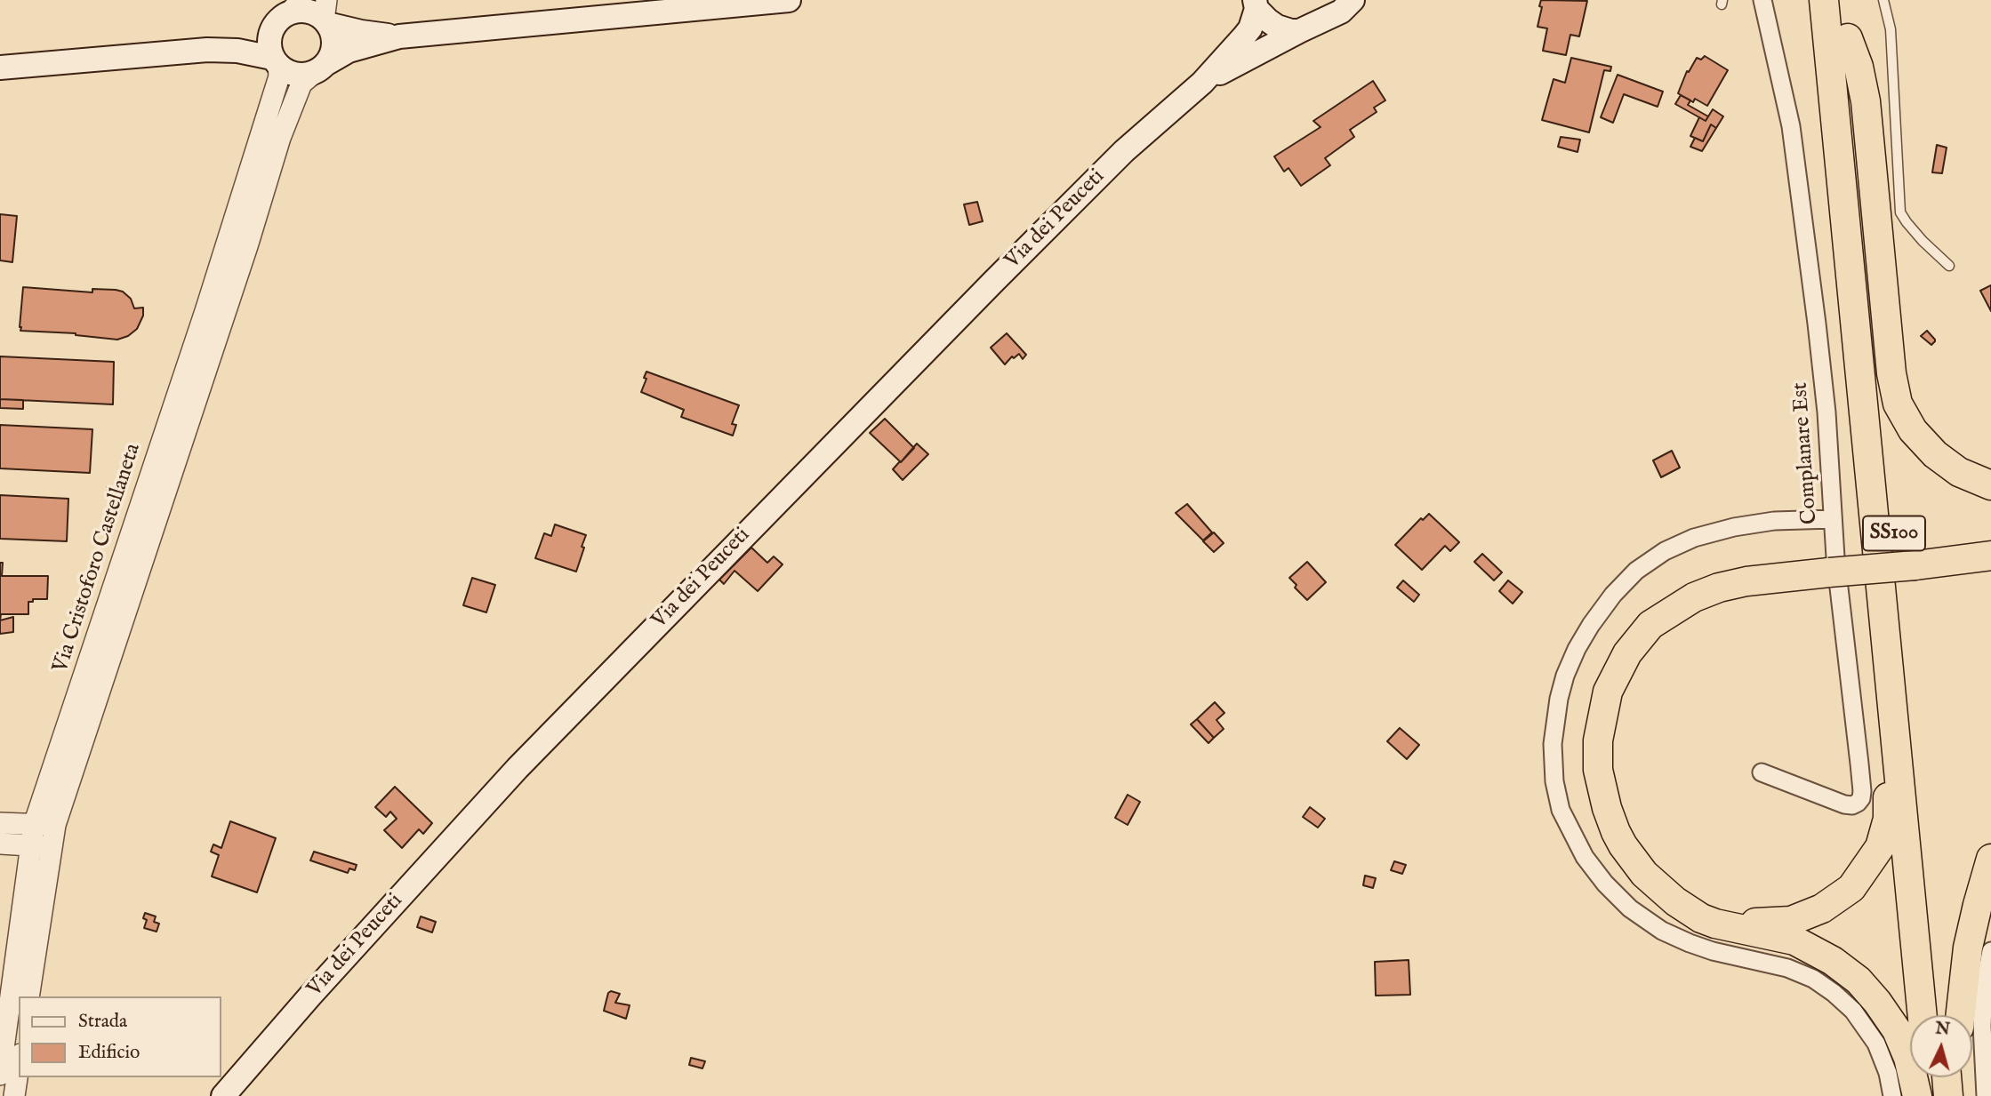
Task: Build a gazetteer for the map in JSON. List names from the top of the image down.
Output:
{
  "streets": {
    "highway": ["SS100"],
    "main road": ["Via dei Peuceti"],
    "street": ["Complanare Est", "Via Cristoforo Castellaneta"]
  },
  "legend": ["Strada", "Edificio"],
  "north": "top"
}
